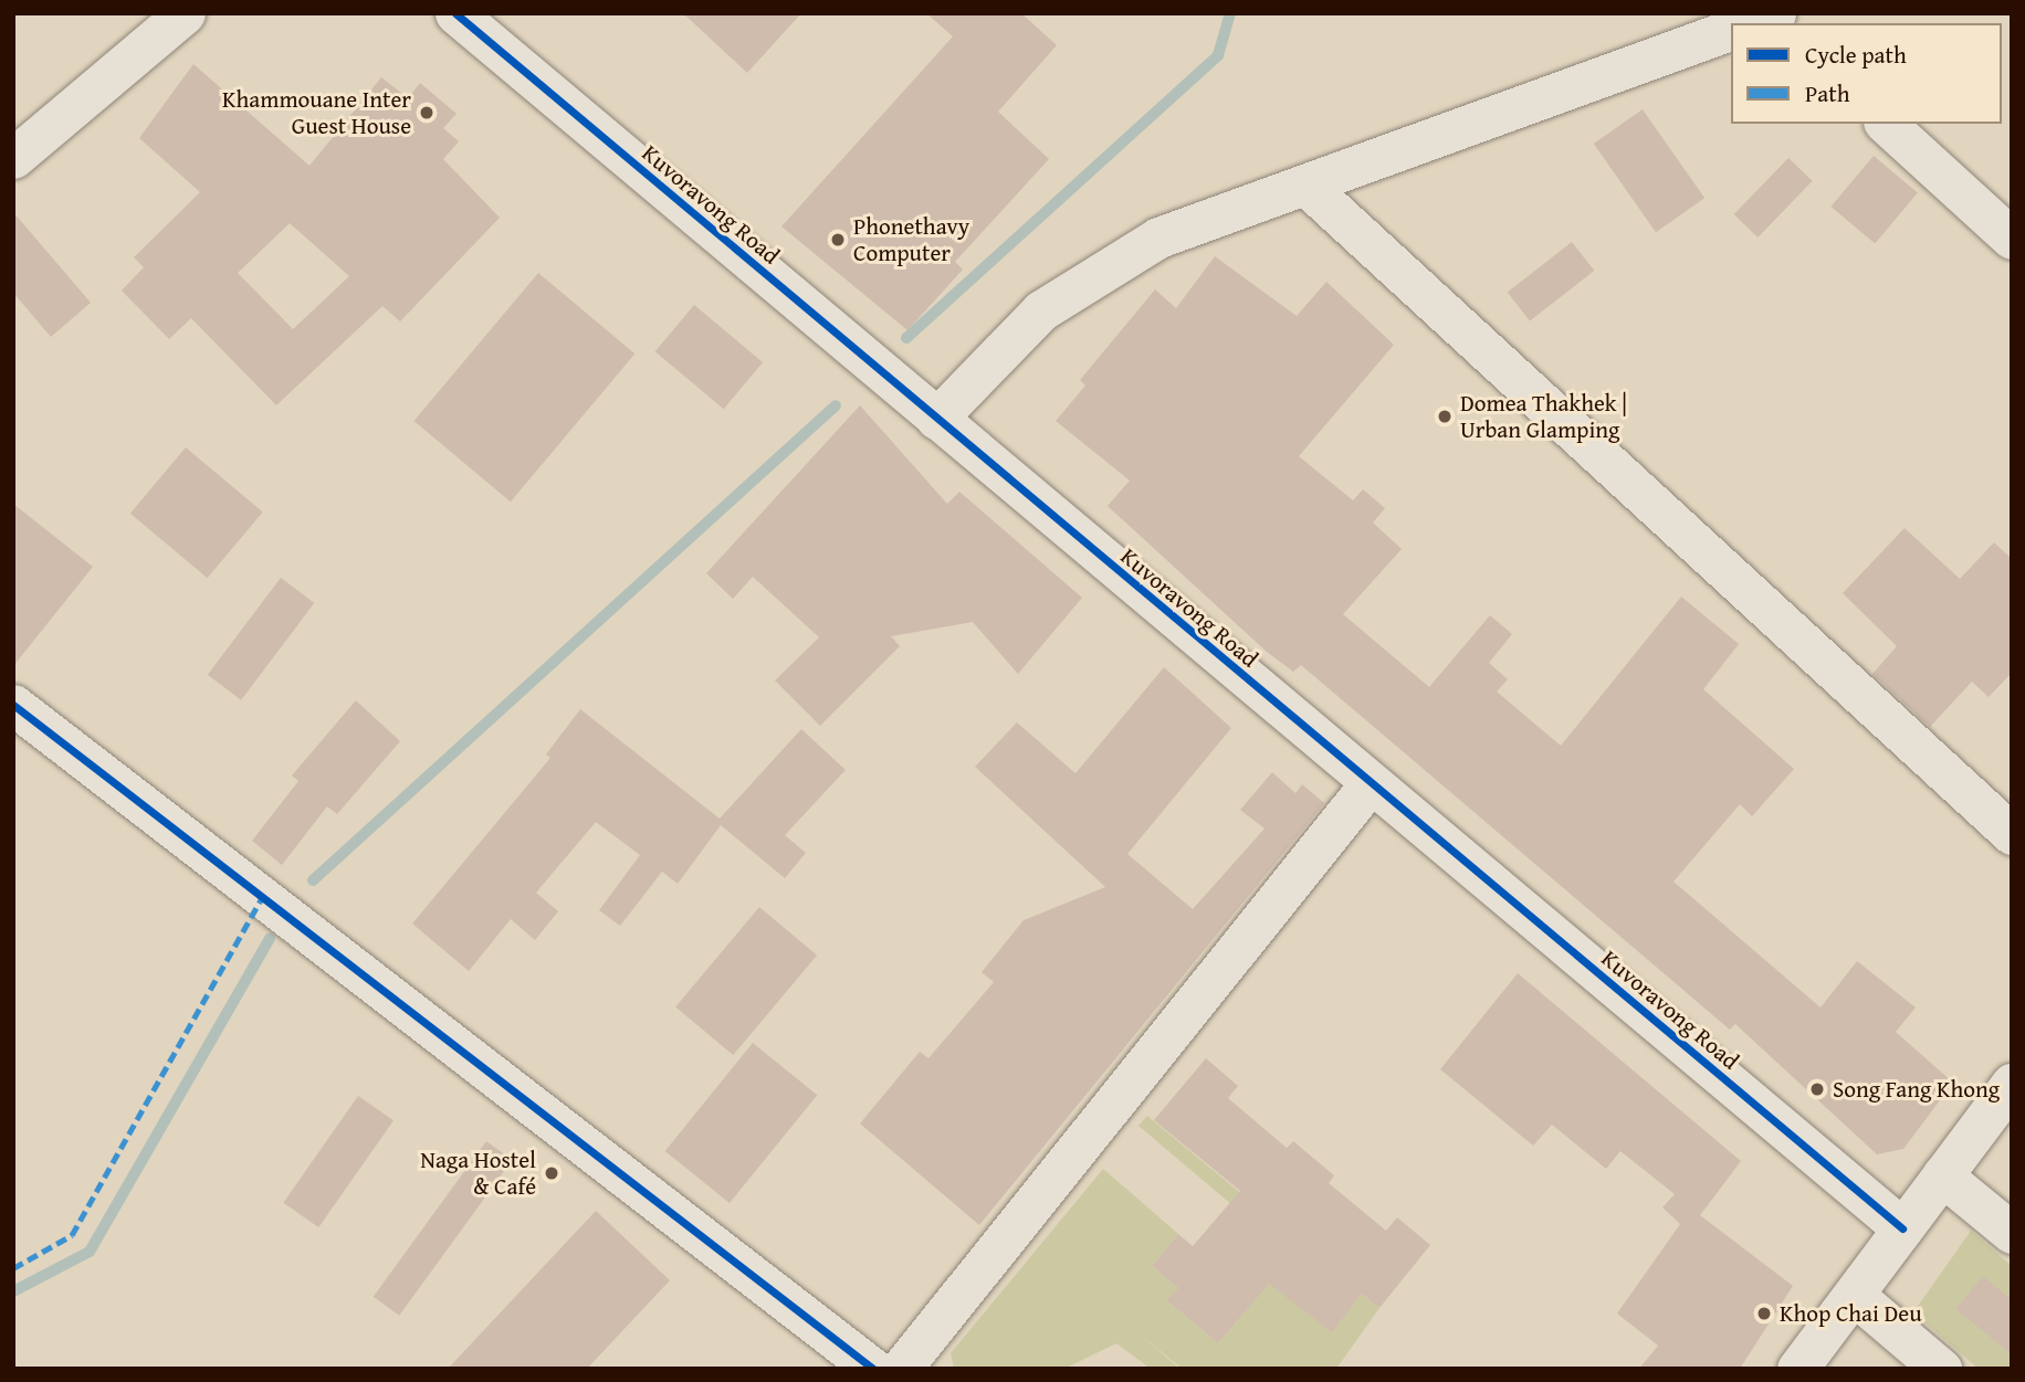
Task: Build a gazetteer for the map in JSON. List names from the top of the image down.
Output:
{
  "streets": {
    "street": ["Kuvoravong Road"]
  },
  "places": [
    "Khammouane Inter Guest House",
    "Phonethavy Computer",
    "Domea Thakhek | Urban Glamping",
    "Song Fang Khong",
    "Naga Hostel & Café",
    "Khop Chai Deu"
  ],
  "legend": ["Cycle path", "Path"]
}
